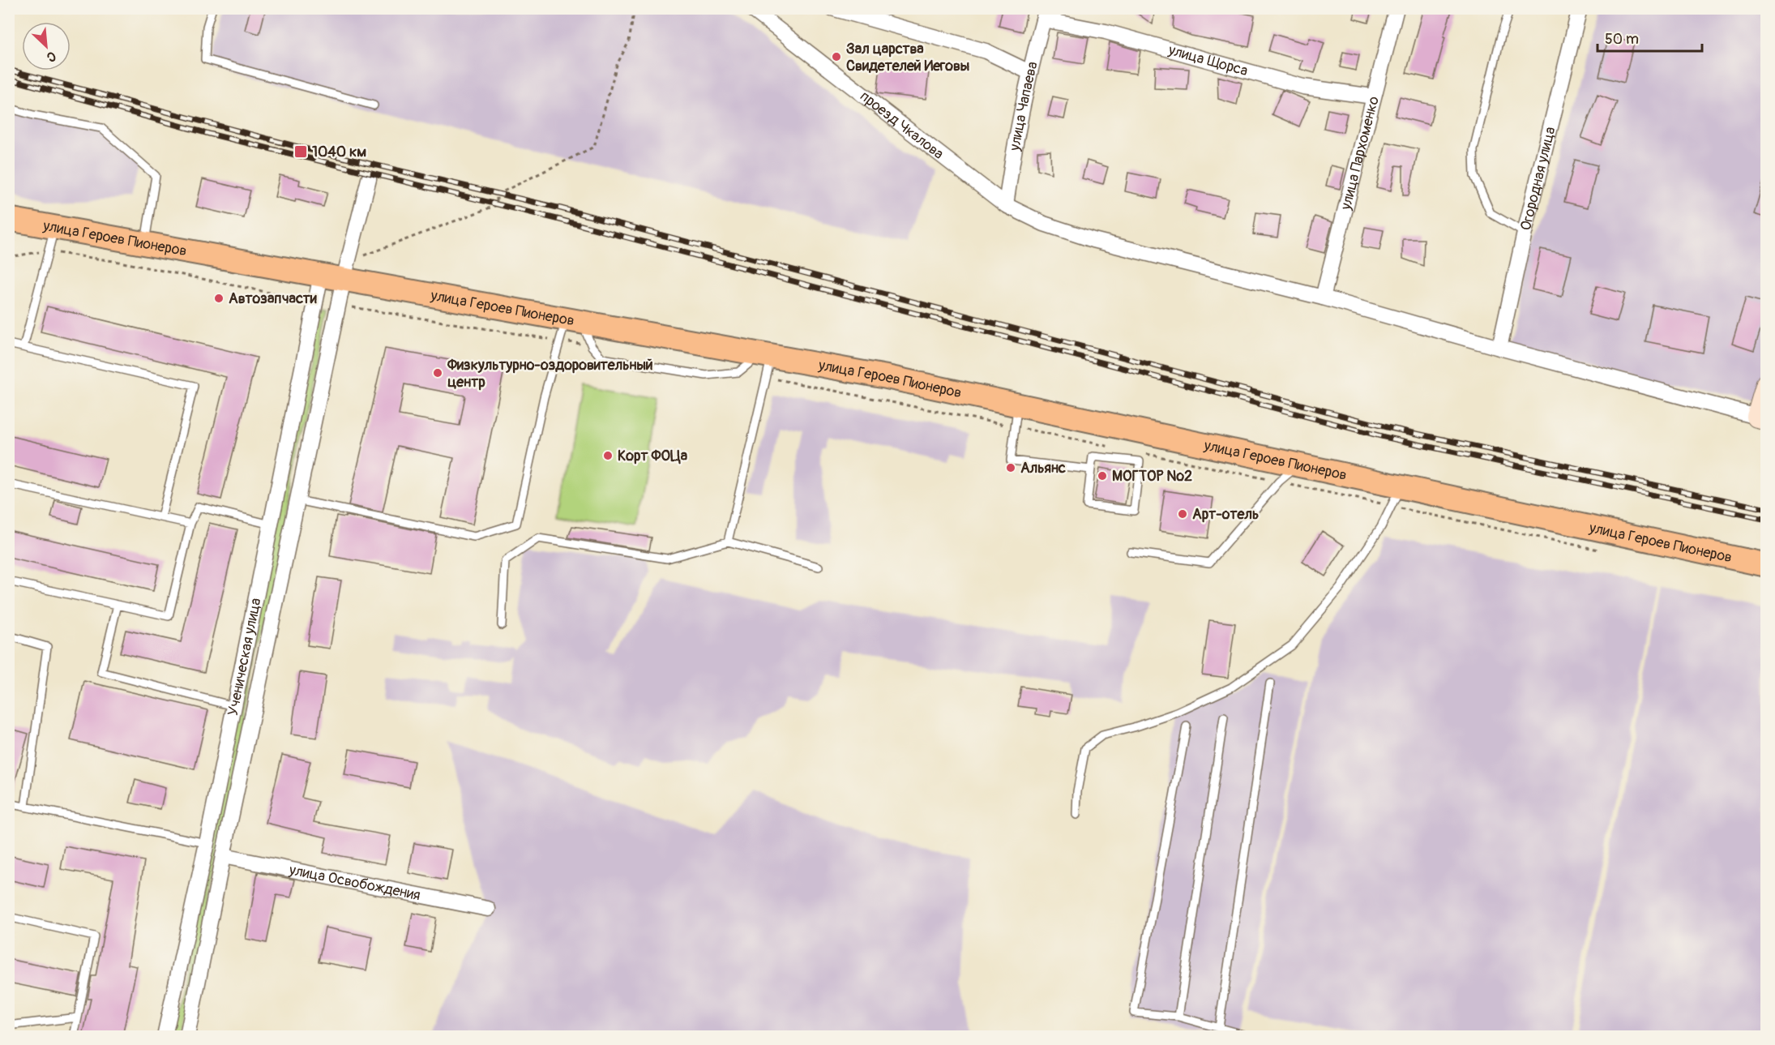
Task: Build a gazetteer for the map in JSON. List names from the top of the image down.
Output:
{
  "streets": {
    "main road": ["улица Героев Пионеров"],
    "street": [
      "улица Щорса",
      "улица Чапаева",
      "проезд Чкалова",
      "улица Пархоменко",
      "Огородная улица",
      "Ученическая улица",
      "улица Освобождения"
    ]
  },
  "crossings": [
    ["улица Щорса", "улица Чапаева"],
    ["улица Щорса", "улица Пархоменко"],
    ["улица Чапаева", "проезд Чкалова"],
    ["улица Героев Пионеров", "Ученическая улица"],
    ["Ученическая улица", "улица Освобождения"]
  ],
  "places": {
    "other": [
      "Зал царства Свидетелей Иеговы",
      "Автозапчасти",
      "Физкультурно-оздоровительный центр",
      "Корт ФОЦа",
      "Альянс",
      "МОГТОР №2",
      "Арт-отель"
    ],
    "transit": ["1040 км"]
  },
  "scale_bar": "50 m",
  "north": "bottom right"
}
